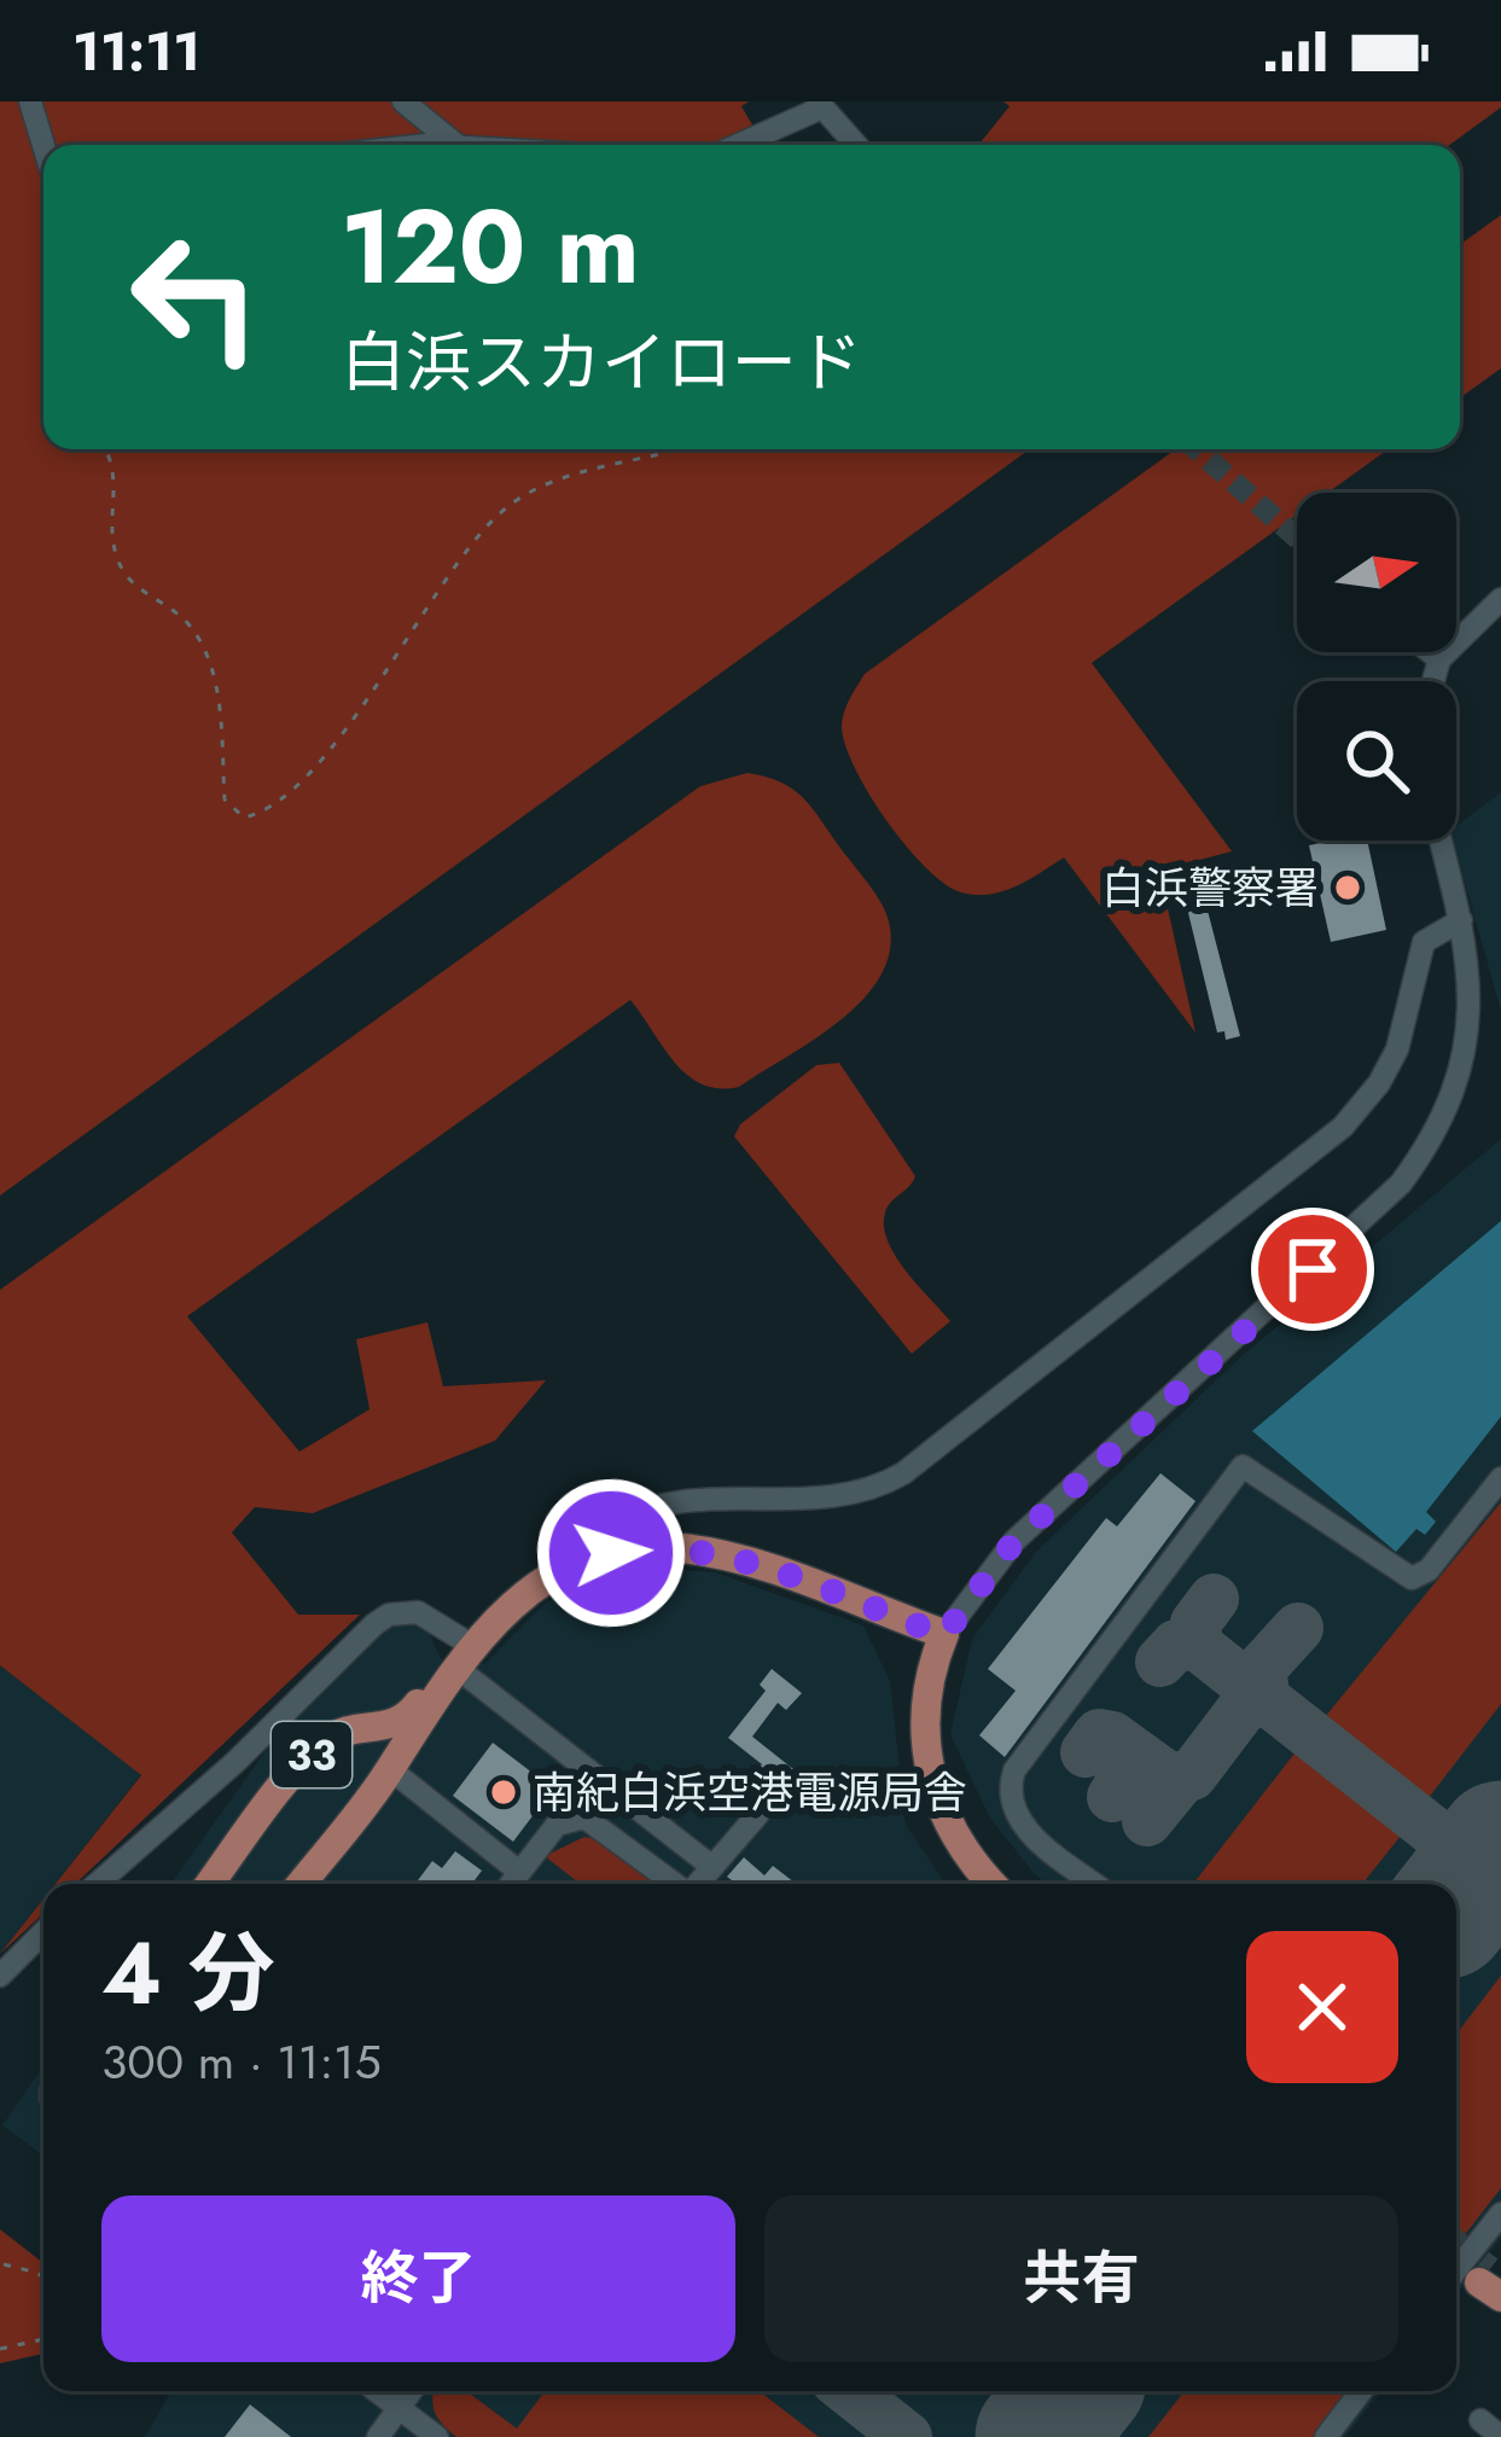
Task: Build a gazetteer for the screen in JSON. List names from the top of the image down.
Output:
{
  "streets": {
    "main road": ["33"]
  },
  "places": ["白浜警察署", "南紀白浜空港電源局舎"],
  "north": "right",
  "page": {
    "status": "11:11",
    "turn": ["120 m", "白浜スカイロード"],
    "heading": ["4 分", "300 m · 11:15"],
    "buttons": ["終了", "共有"]
  }
}
